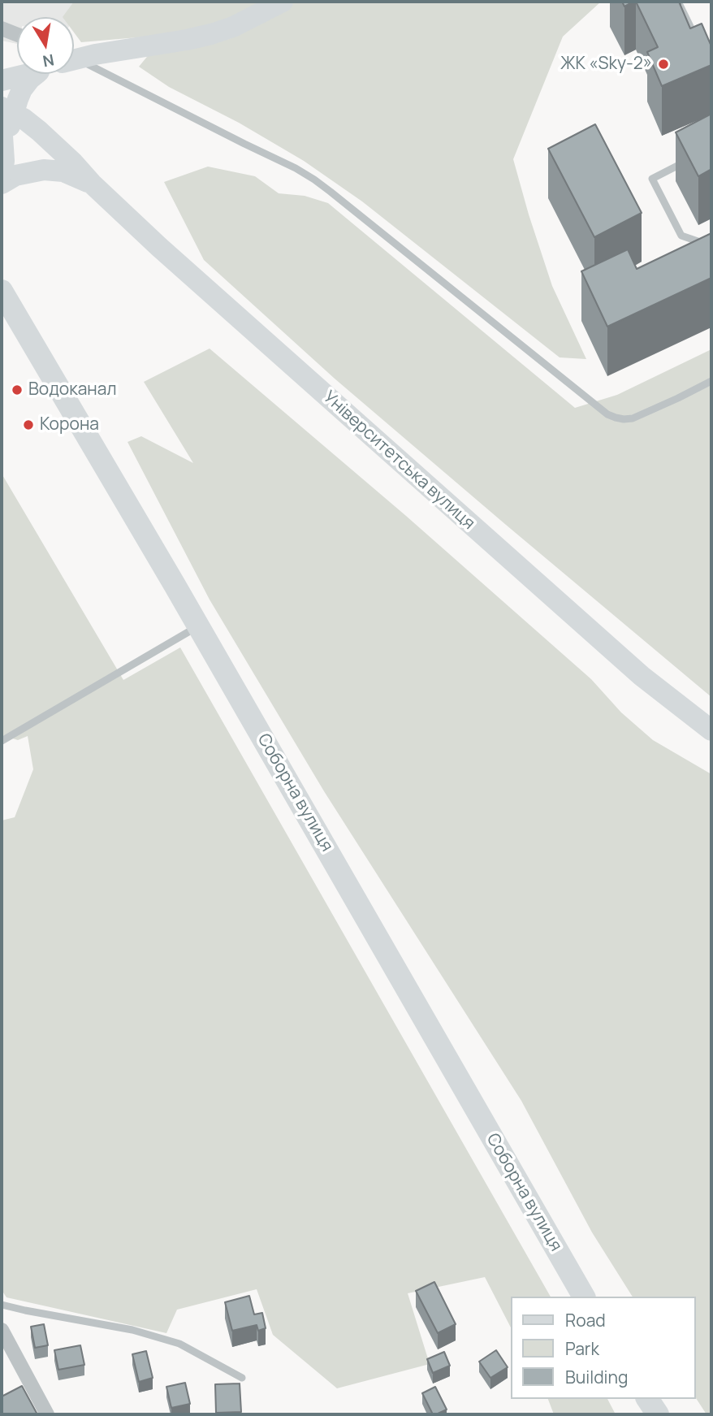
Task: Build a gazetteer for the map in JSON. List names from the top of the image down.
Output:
{
  "streets": {
    "main road": ["Університетська вулиця", "Соборна вулиця"]
  },
  "places": ["ЖК «Sky-2»", "Водоканал", "Корона"],
  "legend": ["Road", "Park", "Building"],
  "north": "bottom"
}
